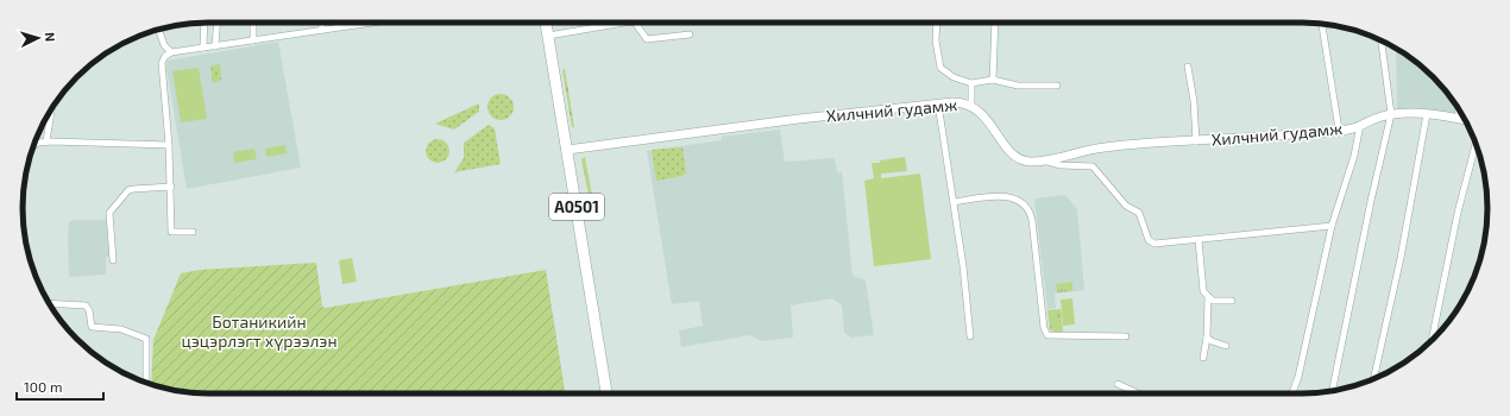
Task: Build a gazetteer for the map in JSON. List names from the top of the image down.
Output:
{
  "streets": {
    "highway": ["A0501"],
    "main road": ["Хилчний гудамж"]
  },
  "crossings": [
    ["Хилчний гудамж", "A0501"]
  ],
  "parks": ["Ботаникийн цэцэрлэгт хүрээлэн"],
  "scale_bar": "100 m",
  "north": "right"
}
